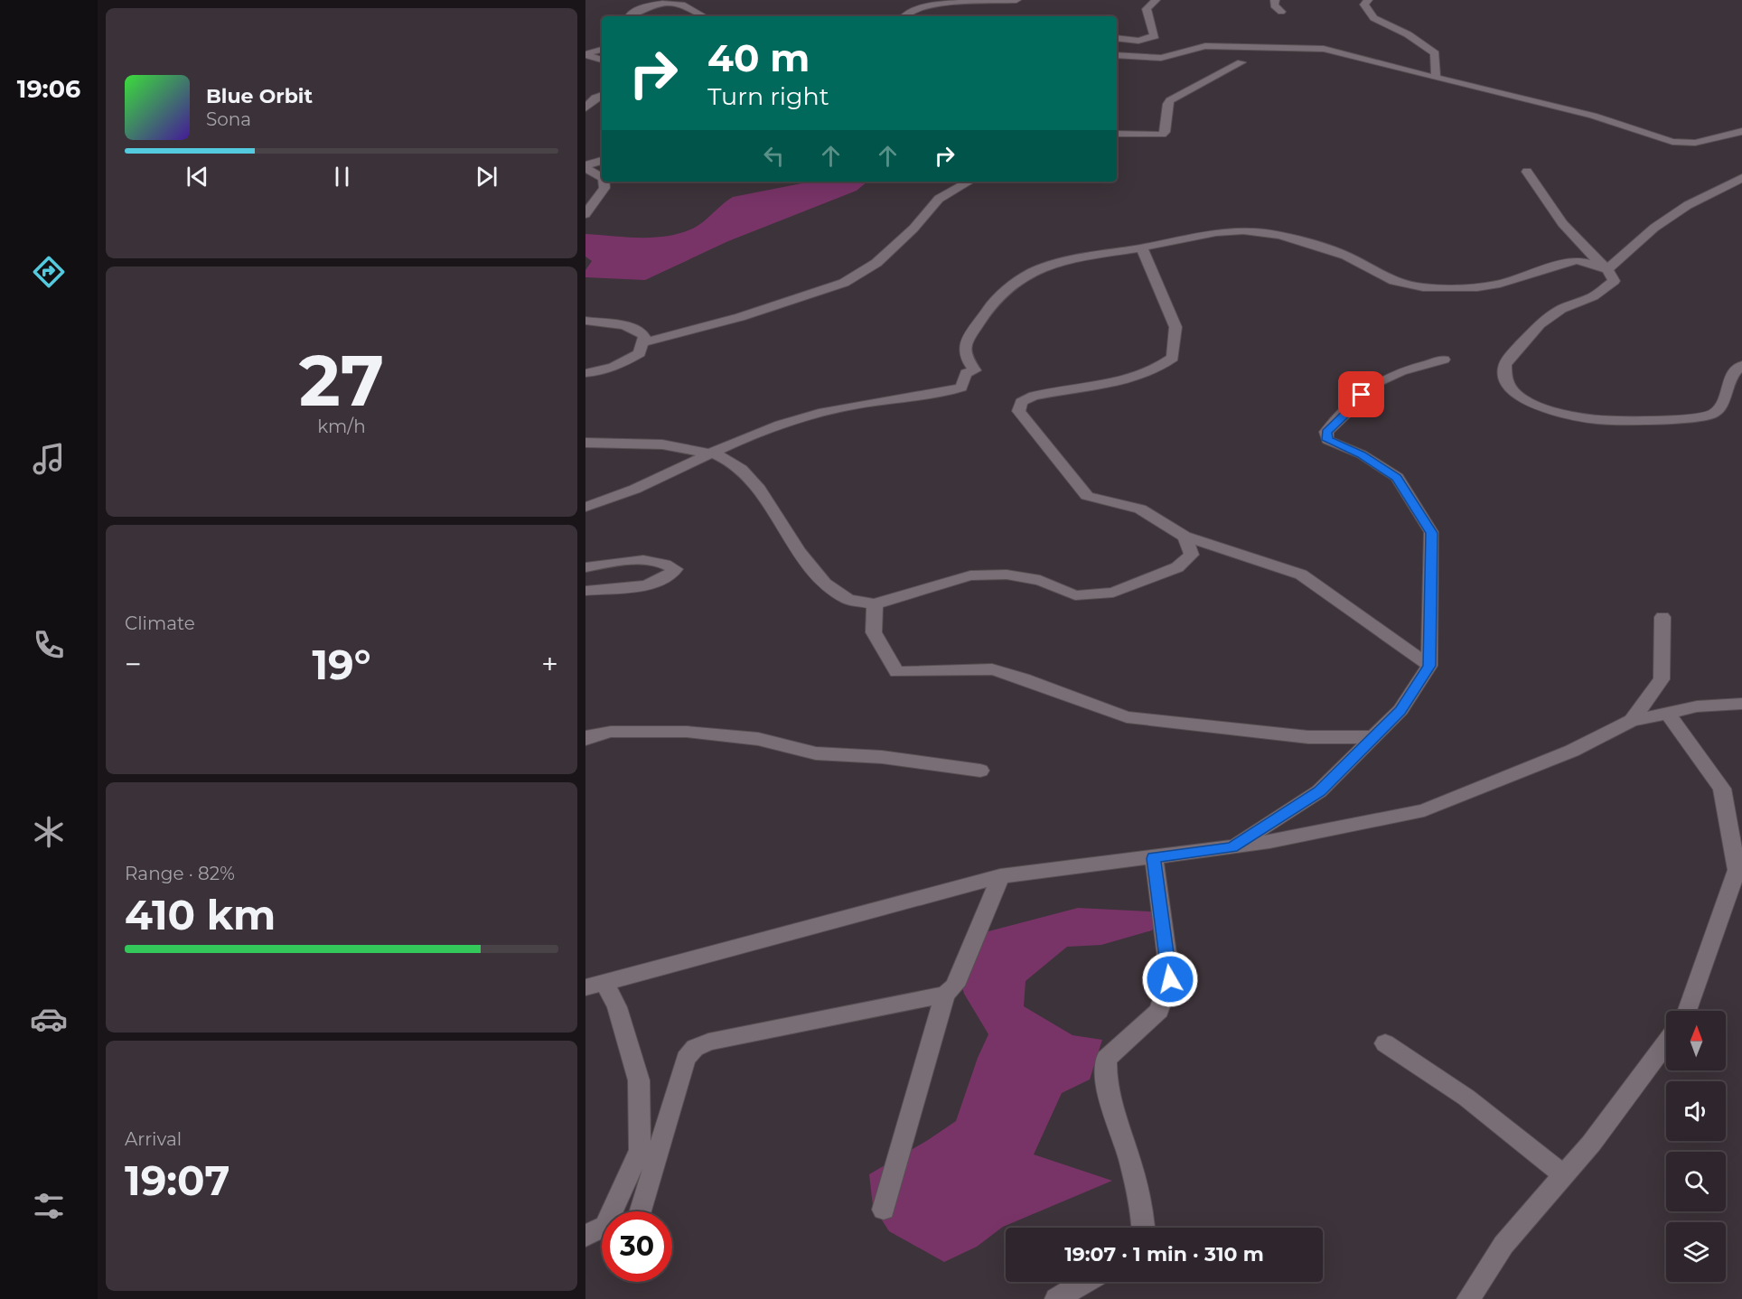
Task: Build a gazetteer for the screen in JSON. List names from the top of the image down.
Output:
{
  "north": "top",
  "page": {
    "tabs": "19:06",
    "turn": ["40 m", "Turn right"],
    "song": ["Blue Orbit", "Sona"],
    "tile": [
      ["27", "km/h"],
      "Climate",
      ["Range · 82%", "410 km"],
      ["Arrival", "19:07"]
    ],
    "heat": ["−", "19°", "+"],
    "limit": "30",
    "trip": "19:07 · 1 min · 310 m"
  }
}
